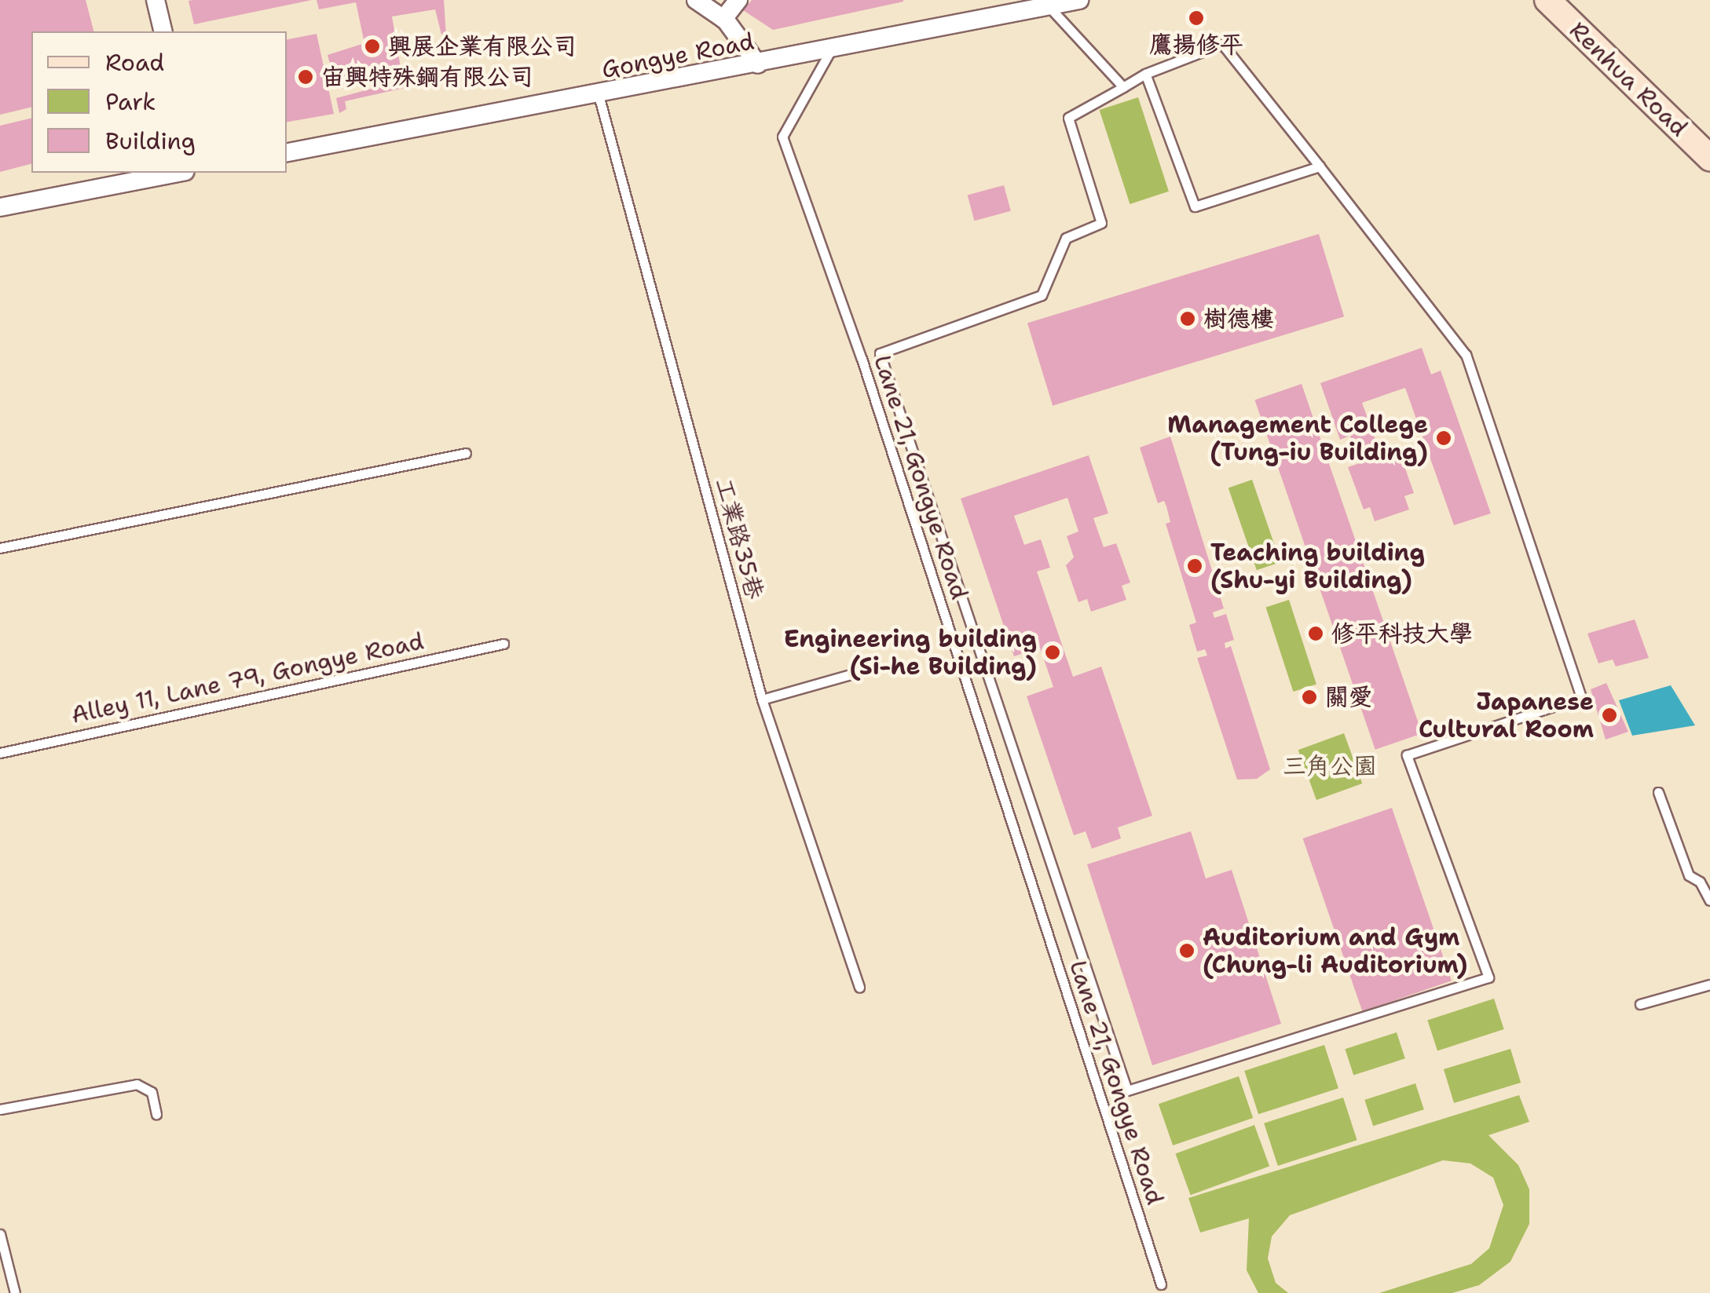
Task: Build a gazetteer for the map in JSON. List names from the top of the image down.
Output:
{
  "streets": {
    "main road": ["Renhua Road"],
    "street": ["Gongye Road"],
    "lane": ["Lane 21, Gongye Road", "工業路35巷", "Alley 11, Lane 79, Gongye Road"]
  },
  "crossings": [
    ["Gongye Road", "Lane 21, Gongye Road"],
    ["Gongye Road", "工業路35巷"]
  ],
  "parks": ["三角公園"],
  "places": [
    "鷹揚修平",
    "興展企業有限公司",
    "宙興特殊鋼有限公司",
    "樹德樓",
    "Management College (Tung-iu Building)",
    "Teaching building (Shu-yi Building)",
    "修平科技大學",
    "Engineering building (Si-he Building)",
    "關愛",
    "Japanese Cultural Room",
    "Auditorium and Gym (Chung-li Auditorium)"
  ],
  "legend": ["Road", "Park", "Building"]
}
